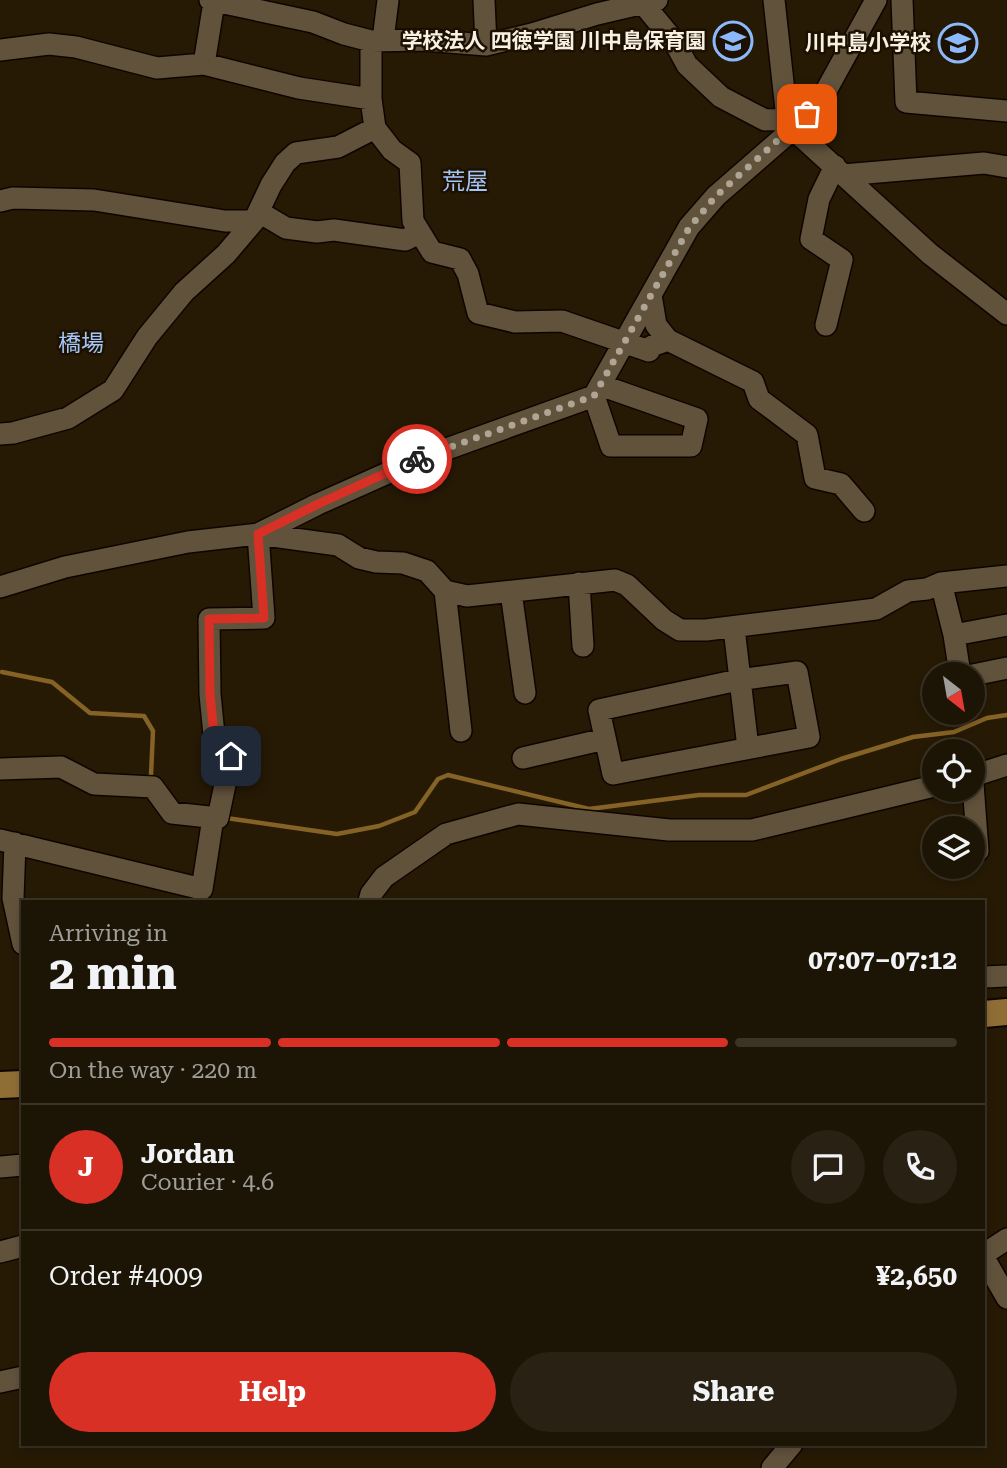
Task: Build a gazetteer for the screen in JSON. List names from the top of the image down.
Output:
{
  "districts": ["荒屋", "橋場"],
  "places": {
    "school or university": ["学校法人 四徳学園 川中島保育園", "川中島小学校"]
  },
  "north": "bottom right",
  "page": {
    "heading": ["2 min", "Arriving in", "07:07–07:12"],
    "panel": [
      "Jordan",
      "Courier · 4.6",
      "Order #4009",
      "¥2,650"
    ],
    "bar": "On the way · 220 m",
    "round": "J",
    "buttons": ["Help", "Share"]
  }
}
